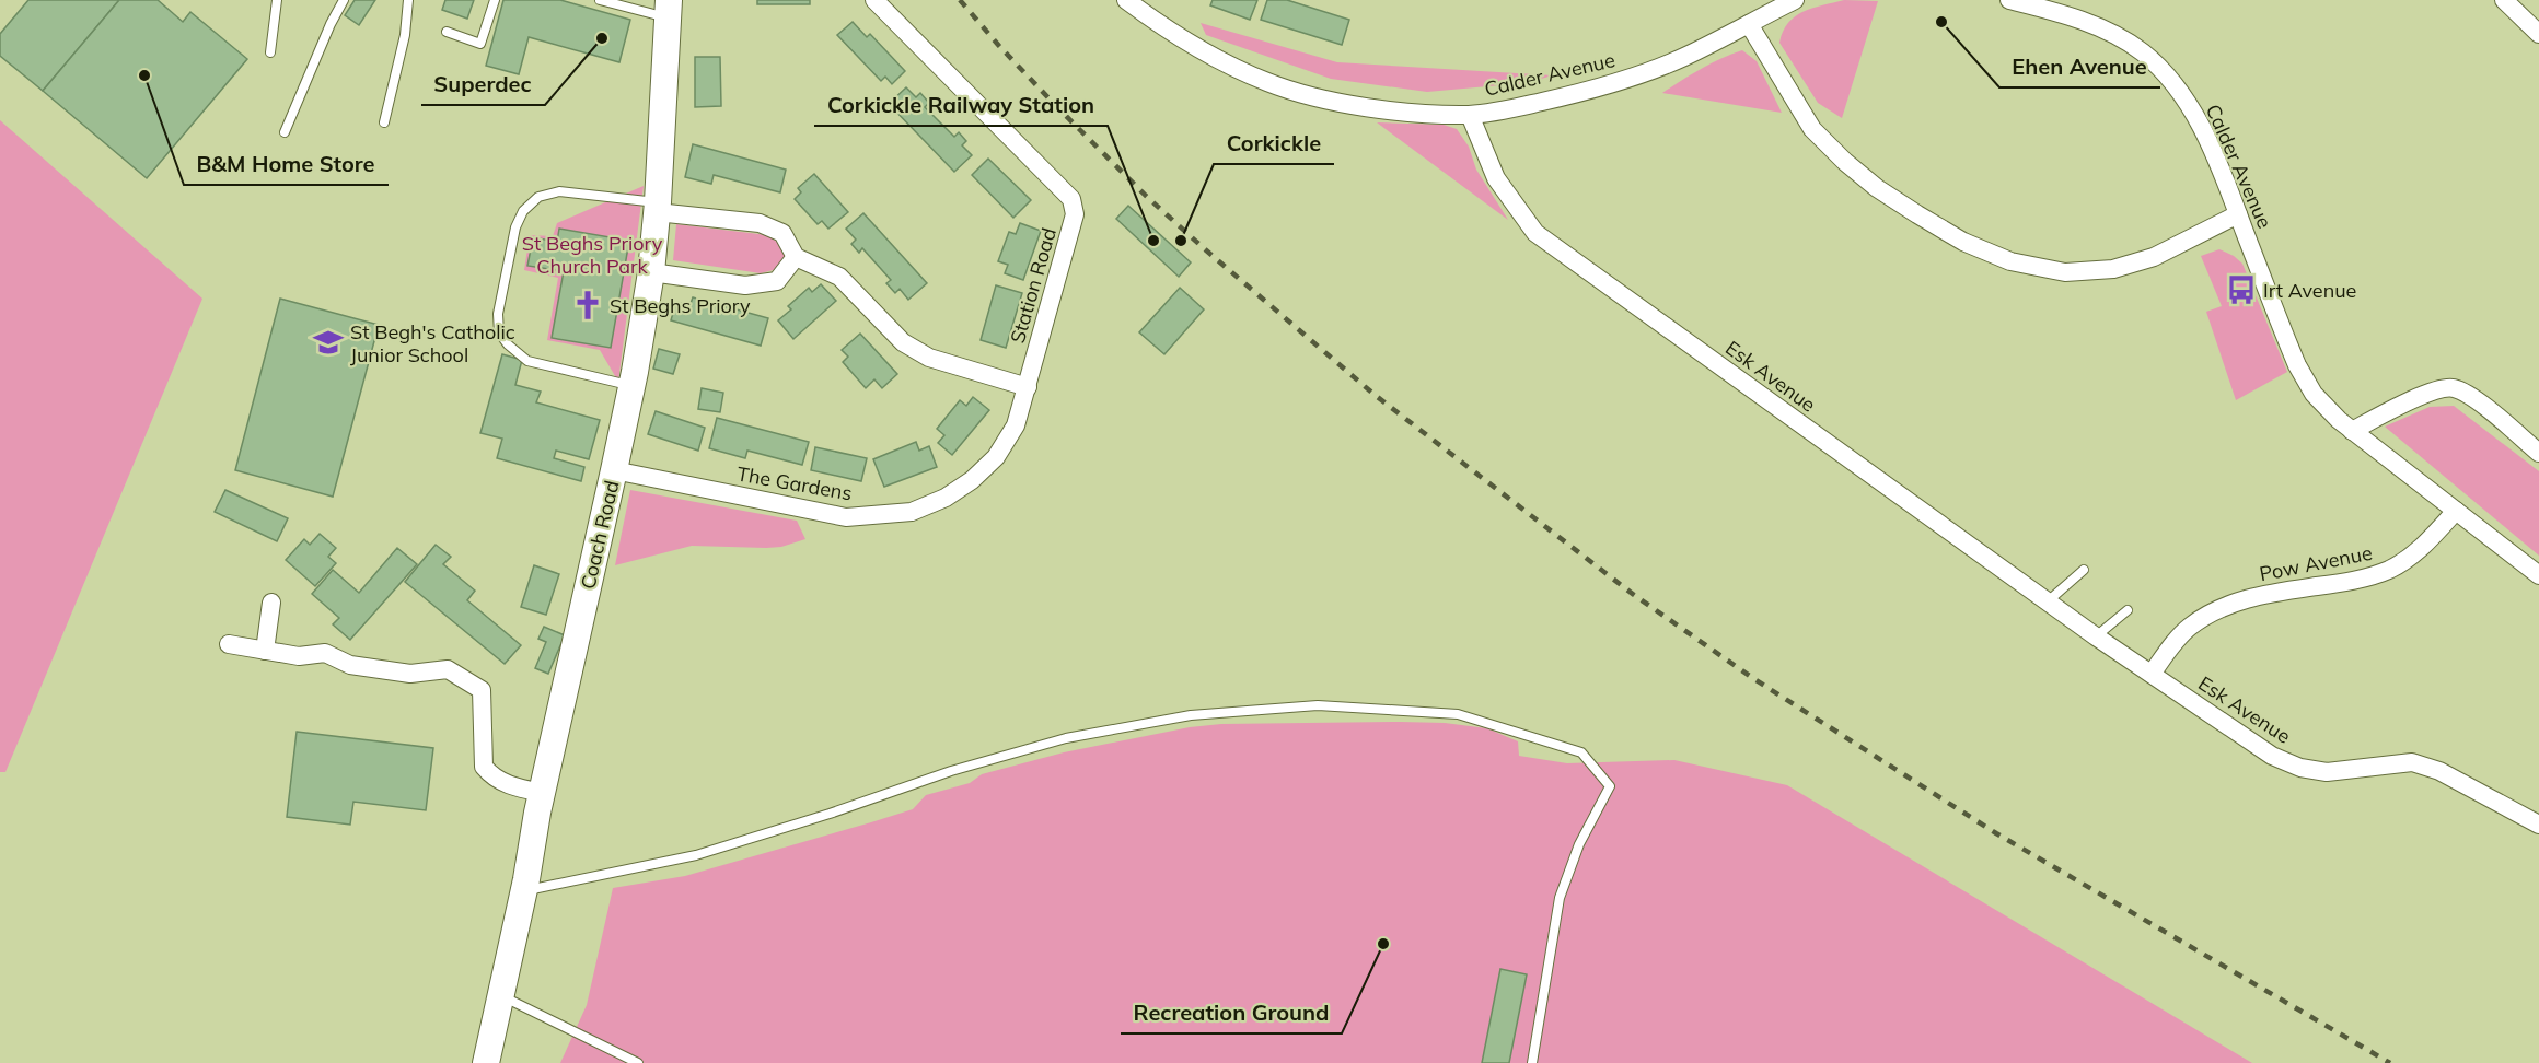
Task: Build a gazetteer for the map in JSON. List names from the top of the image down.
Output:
{
  "streets": {
    "street": [
      "Calder Avenue",
      "Station Road",
      "Esk Avenue",
      "The Gardens",
      "Coach Road",
      "Pow Avenue"
    ]
  },
  "crossings": [
    ["Calder Avenue", "Esk Avenue"],
    ["Calder Avenue", "Pow Avenue"],
    ["Station Road", "The Gardens"],
    ["Esk Avenue", "Pow Avenue"],
    ["The Gardens", "Coach Road"]
  ],
  "parks": ["St Beghs Priory Church Park"],
  "places": {
    "other": [
      "Ehen Avenue",
      "Superdec",
      "B&M Home Store",
      "Corkickle Railway Station",
      "Corkickle",
      "Recreation Ground"
    ],
    "bus stop": ["Irt Avenue"],
    "church": ["St Beghs Priory"],
    "school or university": ["St Begh's Catholic Junior School"]
  }
}
